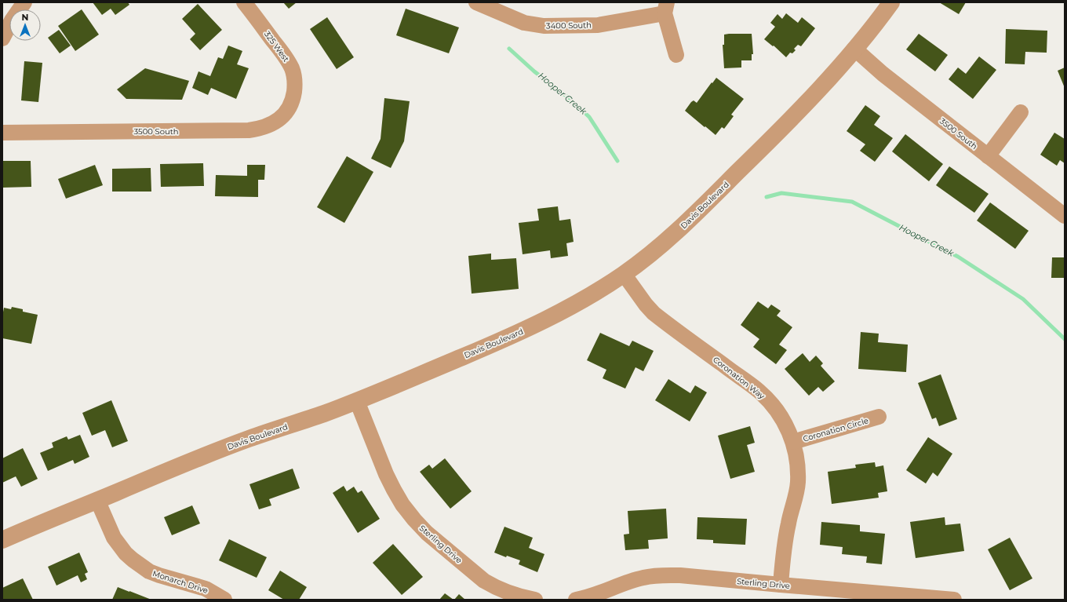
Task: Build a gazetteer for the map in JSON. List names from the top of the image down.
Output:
{
  "streets": {
    "street": [
      "3400 South",
      "325 West",
      "3500 South",
      "Davis Boulevard",
      "Coronation Way",
      "Coronation Circle",
      "Sterling Drive",
      "Monarch Drive"
    ]
  },
  "crossings": [
    ["325 West", "3500 South"],
    ["3500 South", "Davis Boulevard"],
    ["Davis Boulevard", "Coronation Way"],
    ["Davis Boulevard", "Sterling Drive"],
    ["Davis Boulevard", "Monarch Drive"],
    ["Coronation Way", "Coronation Circle"],
    ["Coronation Way", "Sterling Drive"]
  ],
  "water": ["Hooper Creek"],
  "north": "top"
}
